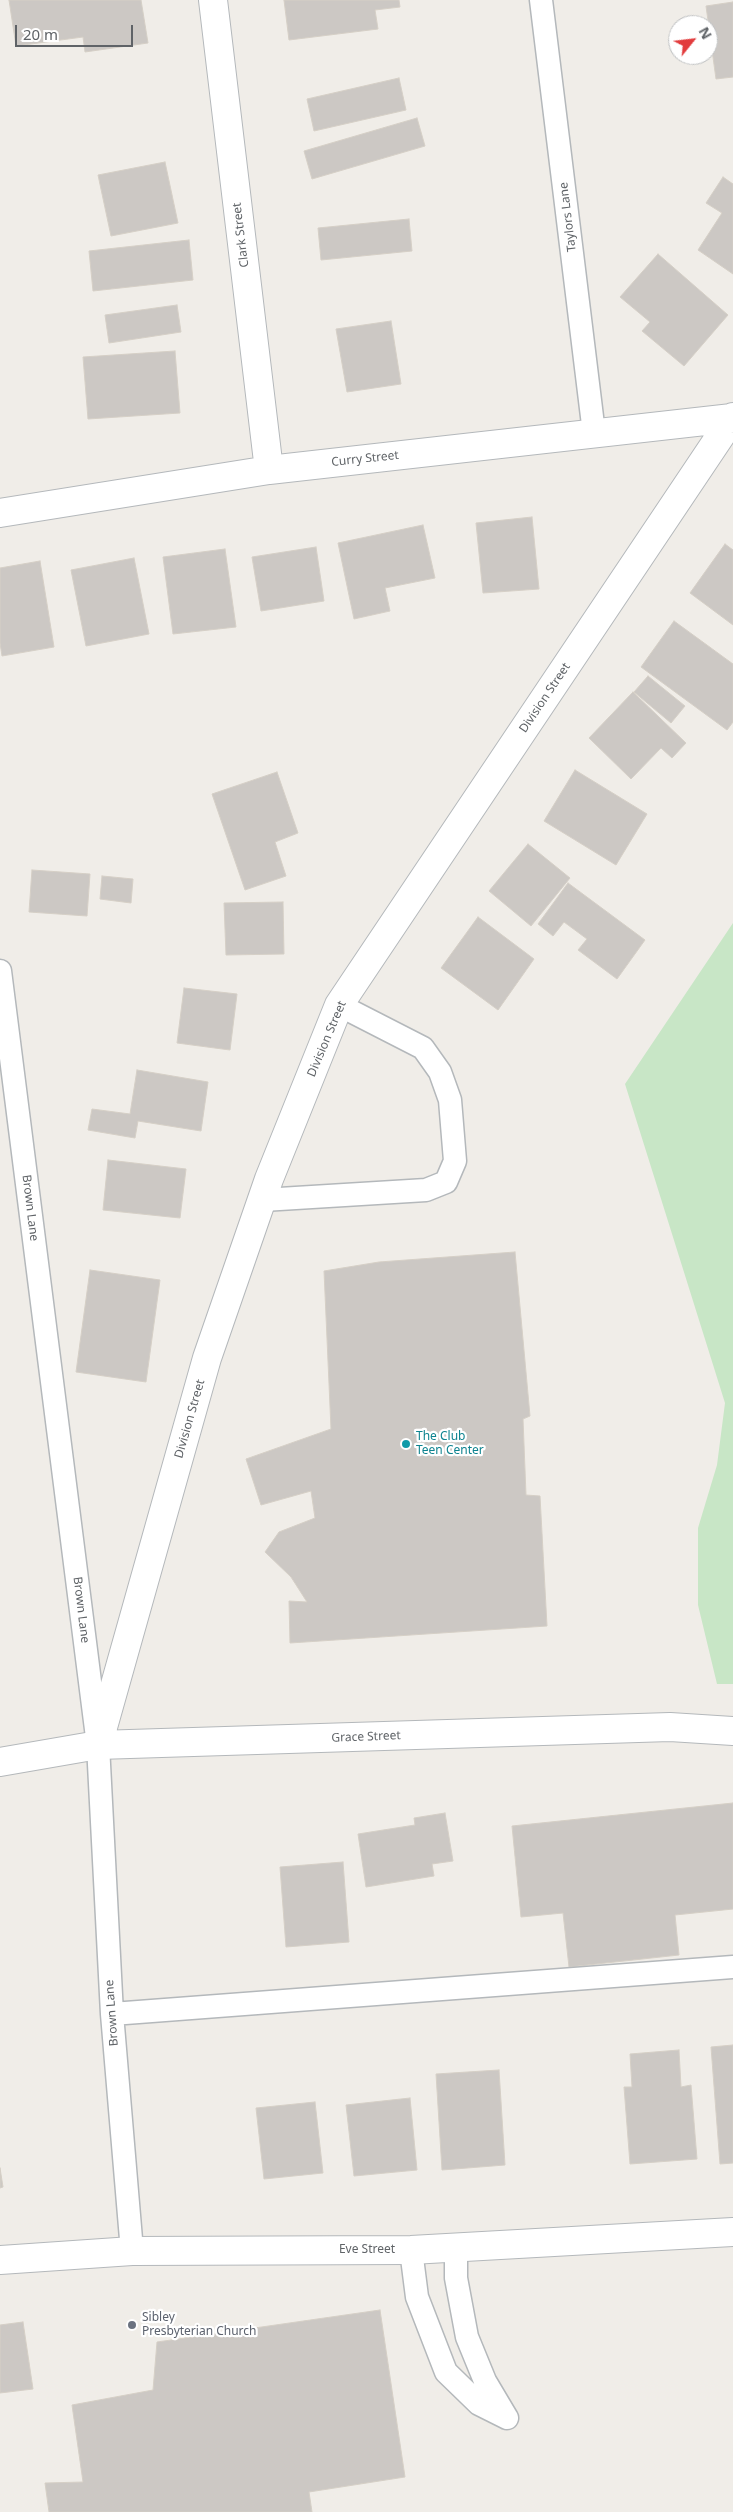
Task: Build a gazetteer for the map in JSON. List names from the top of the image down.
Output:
{
  "streets": {
    "street": [
      "Clark Street",
      "Curry Street",
      "Division Street",
      "Grace Street",
      "Eve Street"
    ],
    "lane": ["Taylors Lane", "Brown Lane"]
  },
  "crossings": [
    ["Taylors Lane", "Curry Street"],
    ["Clark Street", "Curry Street"],
    ["Curry Street", "Division Street"],
    ["Division Street", "Brown Lane"],
    ["Division Street", "Grace Street"],
    ["Brown Lane", "Grace Street"],
    ["Brown Lane", "Eve Street"]
  ],
  "places": ["The Club Teen Center", "Sibley Presbyterian Church"],
  "scale_bar": "20 m",
  "north": "top right"
}
